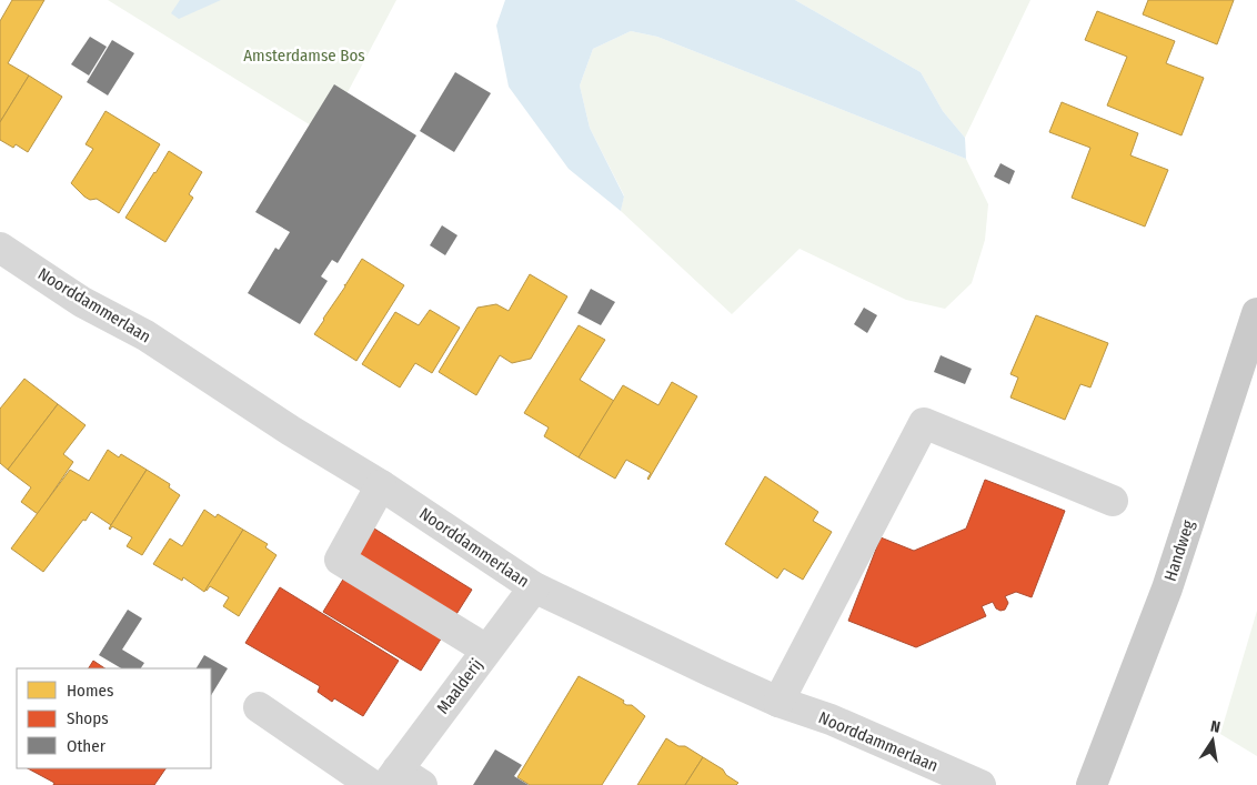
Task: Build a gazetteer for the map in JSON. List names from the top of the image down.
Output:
{
  "streets": {
    "main road": ["Handweg"],
    "street": ["Noorddammerlaan", "Maalderij"]
  },
  "crossings": [
    ["Noorddammerlaan", "Maalderij"]
  ],
  "parks": ["Amsterdamse Bos"],
  "legend": ["Homes", "Shops", "Other"],
  "north": "top"
}
